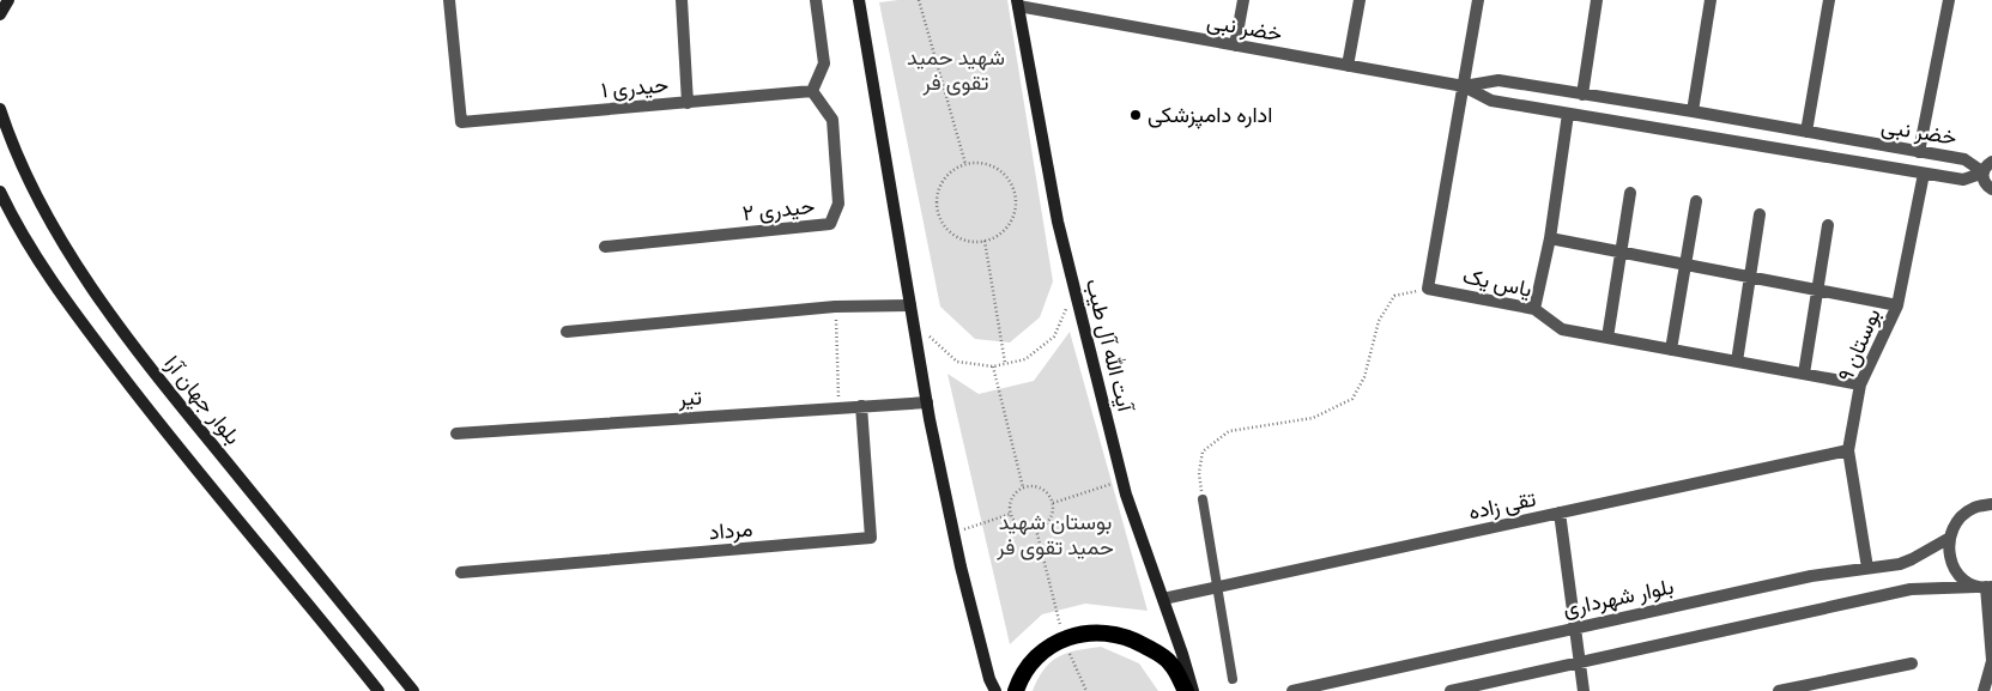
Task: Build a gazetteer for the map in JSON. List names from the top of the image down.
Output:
{
  "streets": {
    "main road": ["آیت الله آل طیب", "بلوار جهان آرا"],
    "street": [
      "خضر نبی",
      "حیدری ۱",
      "حیدری ۲",
      "یاس یک",
      "بوستان ۹",
      "تیر",
      "تقی زاده",
      "مرداد",
      "بلوار شهرداری"
    ]
  },
  "crossings": [
    ["خضر نبی", "آیت الله آل طیب"],
    ["خضر نبی", "بوستان ۹"],
    ["حیدری ۱", "حیدری ۲"],
    ["یاس یک", "بوستان ۹"],
    ["آیت الله آل طیب", "تقی زاده"],
    ["بوستان ۹", "تقی زاده"],
    ["بوستان ۹", "بلوار شهرداری"],
    ["تیر", "مرداد"]
  ],
  "parks": ["شهید حمید تقوی فر", "بوستان شهید حمید تقوی فر"],
  "places": ["اداره دامپزشکی"]
}
